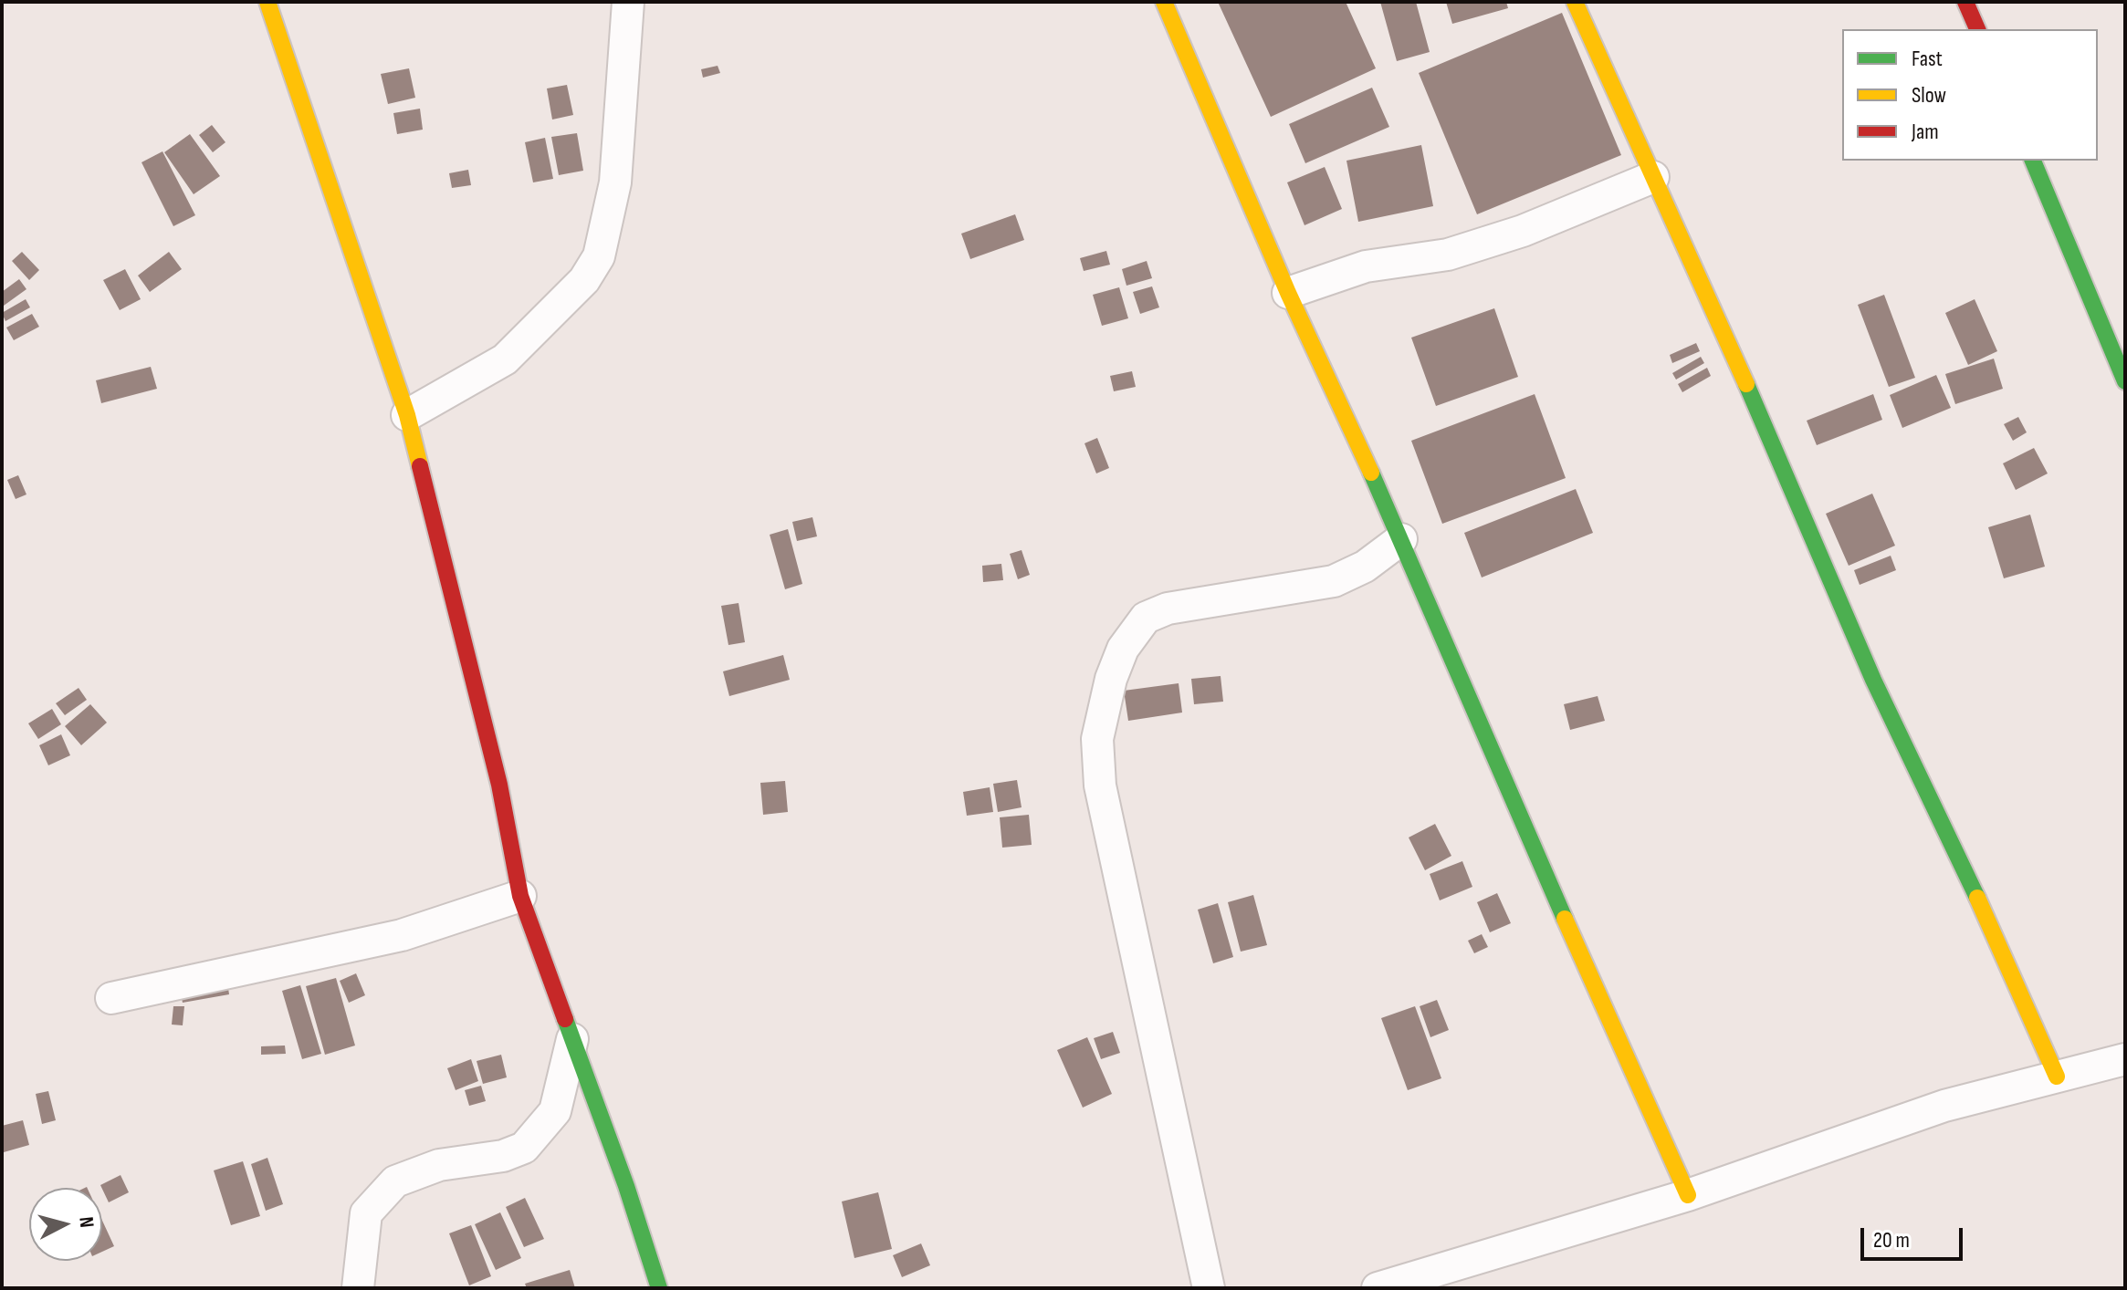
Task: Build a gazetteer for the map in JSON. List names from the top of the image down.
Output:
{
  "legend": ["Fast", "Slow", "Jam"],
  "scale_bar": "20 m",
  "north": "right"
}
